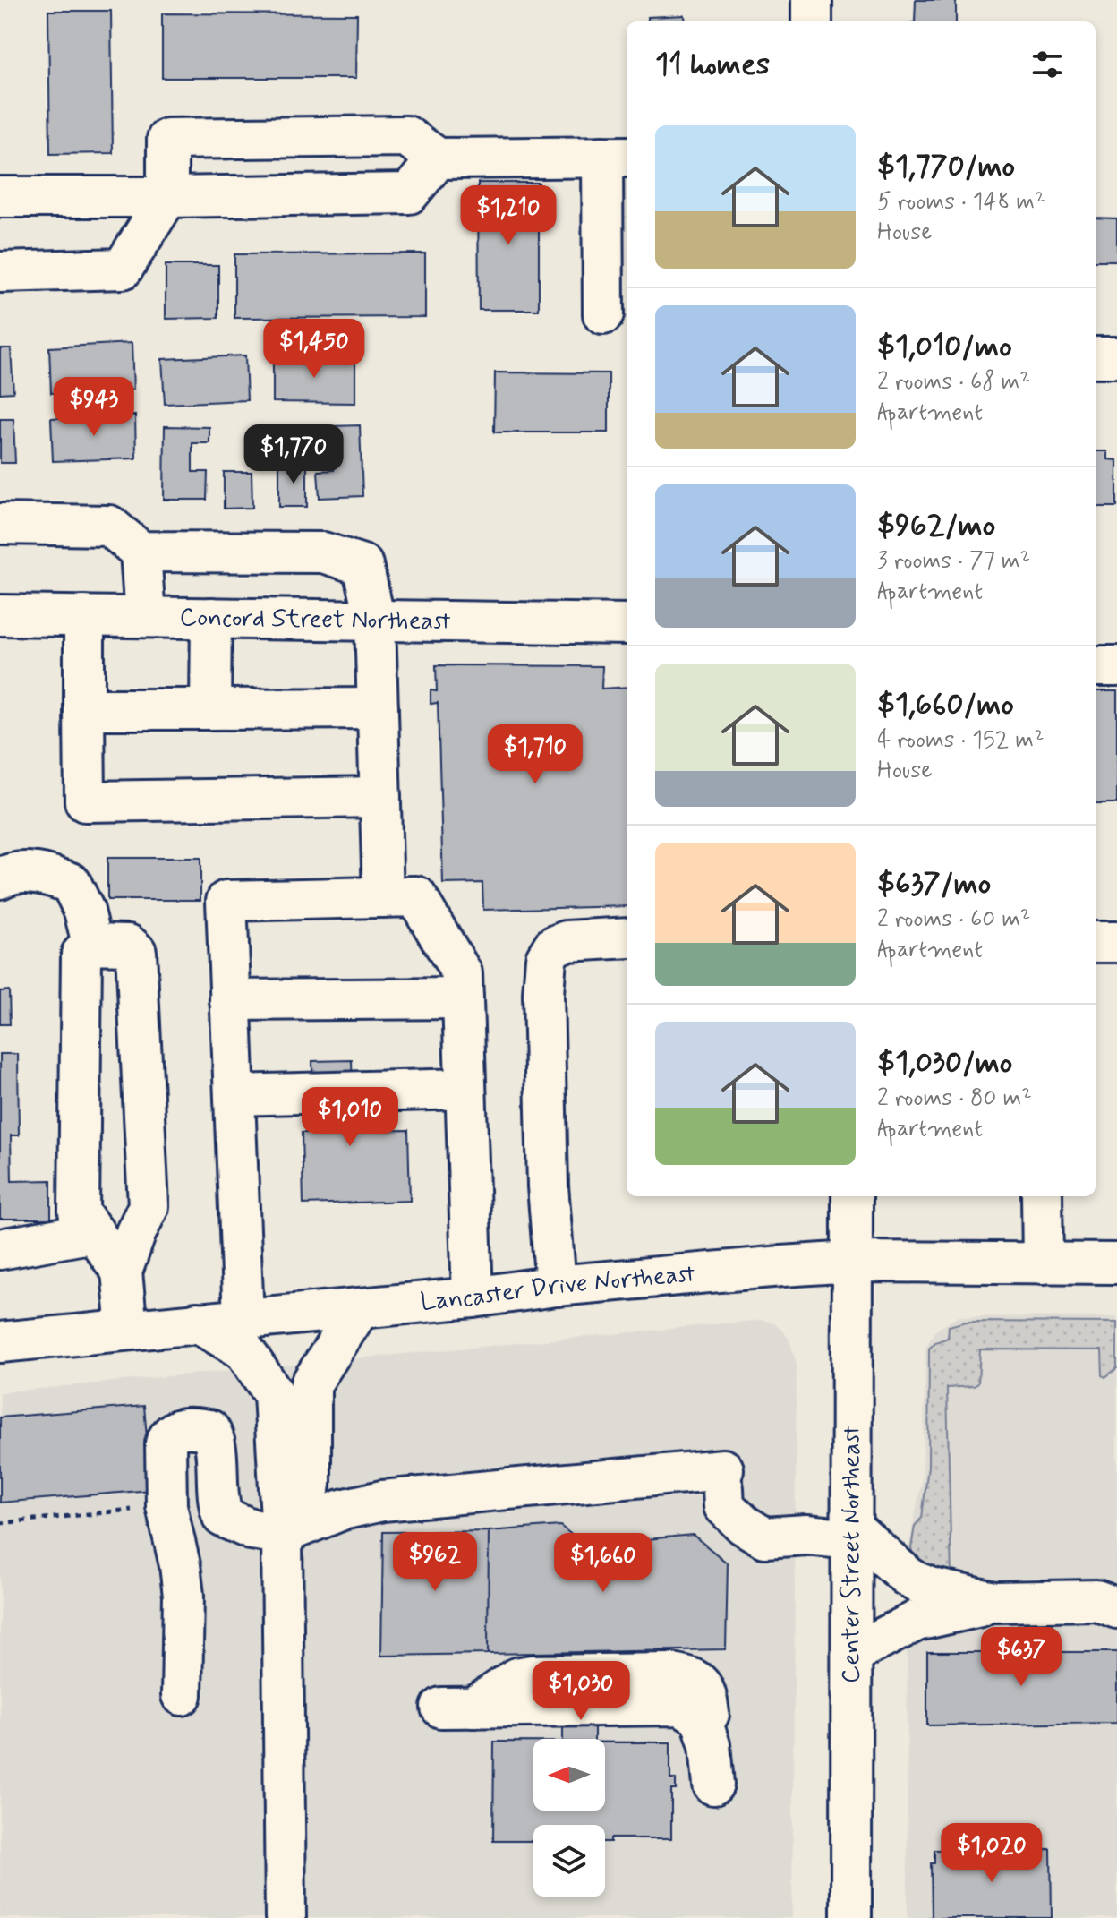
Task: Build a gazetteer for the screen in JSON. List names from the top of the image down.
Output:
{
  "streets": {
    "main road": ["Concord Street Northeast", "Lancaster Drive Northeast", "Center Street Northeast"]
  },
  "crossings": [
    ["Lancaster Drive Northeast", "Center Street Northeast"]
  ],
  "north": "left",
  "page": {
    "heading": "11 homes",
    "list": [
      {
        "name": "$1,770/mo",
        "note": "5 rooms · 148 m² · House"
      },
      {
        "name": "$1,010/mo",
        "note": "2 rooms · 68 m² · Apartment"
      },
      {
        "name": "$962/mo",
        "note": "3 rooms · 77 m² · Apartment"
      },
      {
        "name": "$1,660/mo",
        "note": "4 rooms · 152 m² · House"
      },
      {
        "name": "$637/mo",
        "note": "2 rooms · 60 m² · Apartment"
      },
      {
        "name": "$1,030/mo",
        "note": "2 rooms · 80 m² · Apartment"
      }
    ],
    "price": [
      "$1,210",
      "$1,450",
      "$943",
      "$1,770",
      "$1,710",
      "$1,010",
      "$962",
      "$1,660",
      "$637",
      "$1,030",
      "$1,020"
    ]
  }
}
